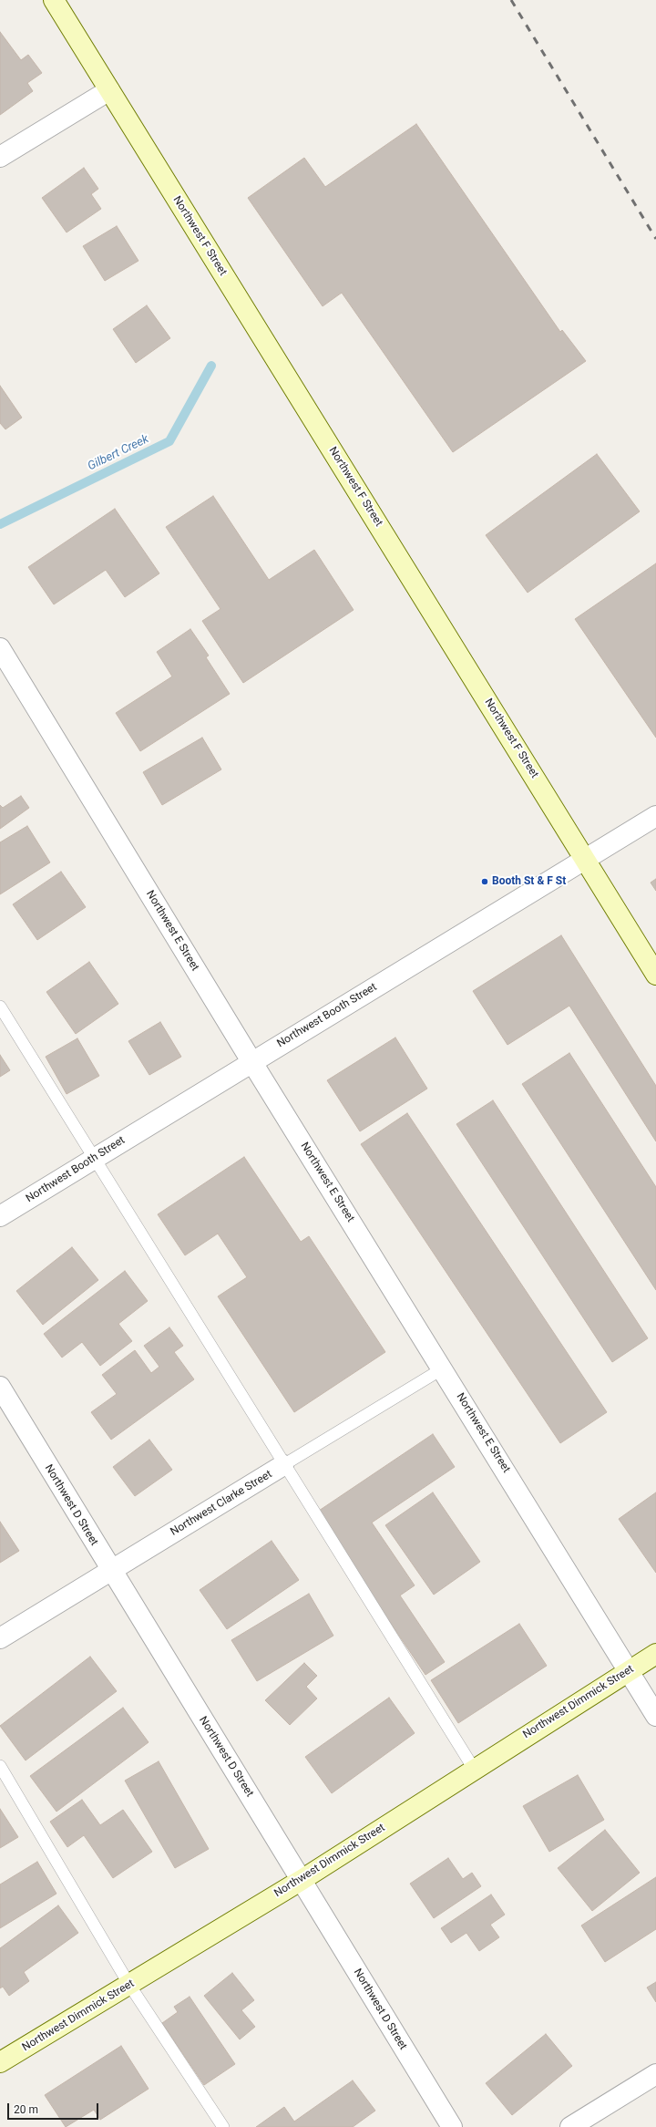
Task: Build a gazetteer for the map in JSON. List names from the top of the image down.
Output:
{
  "streets": {
    "main road": ["Northwest F Street", "Northwest Dimmick Street"],
    "street": [
      "Northwest E Street",
      "Northwest Booth Street",
      "Northwest Clarke Street",
      "Northwest D Street"
    ]
  },
  "crossings": [
    ["Northwest F Street", "Northwest Booth Street"],
    ["Northwest E Street", "Northwest Booth Street"],
    ["Northwest E Street", "Northwest Clarke Street"],
    ["Northwest E Street", "Northwest Dimmick Street"],
    ["Northwest Clarke Street", "Northwest D Street"],
    ["Northwest D Street", "Northwest Dimmick Street"]
  ],
  "water": ["Gilbert Creek"],
  "places": ["Booth St & F St"],
  "scale_bar": "20 m"
}
